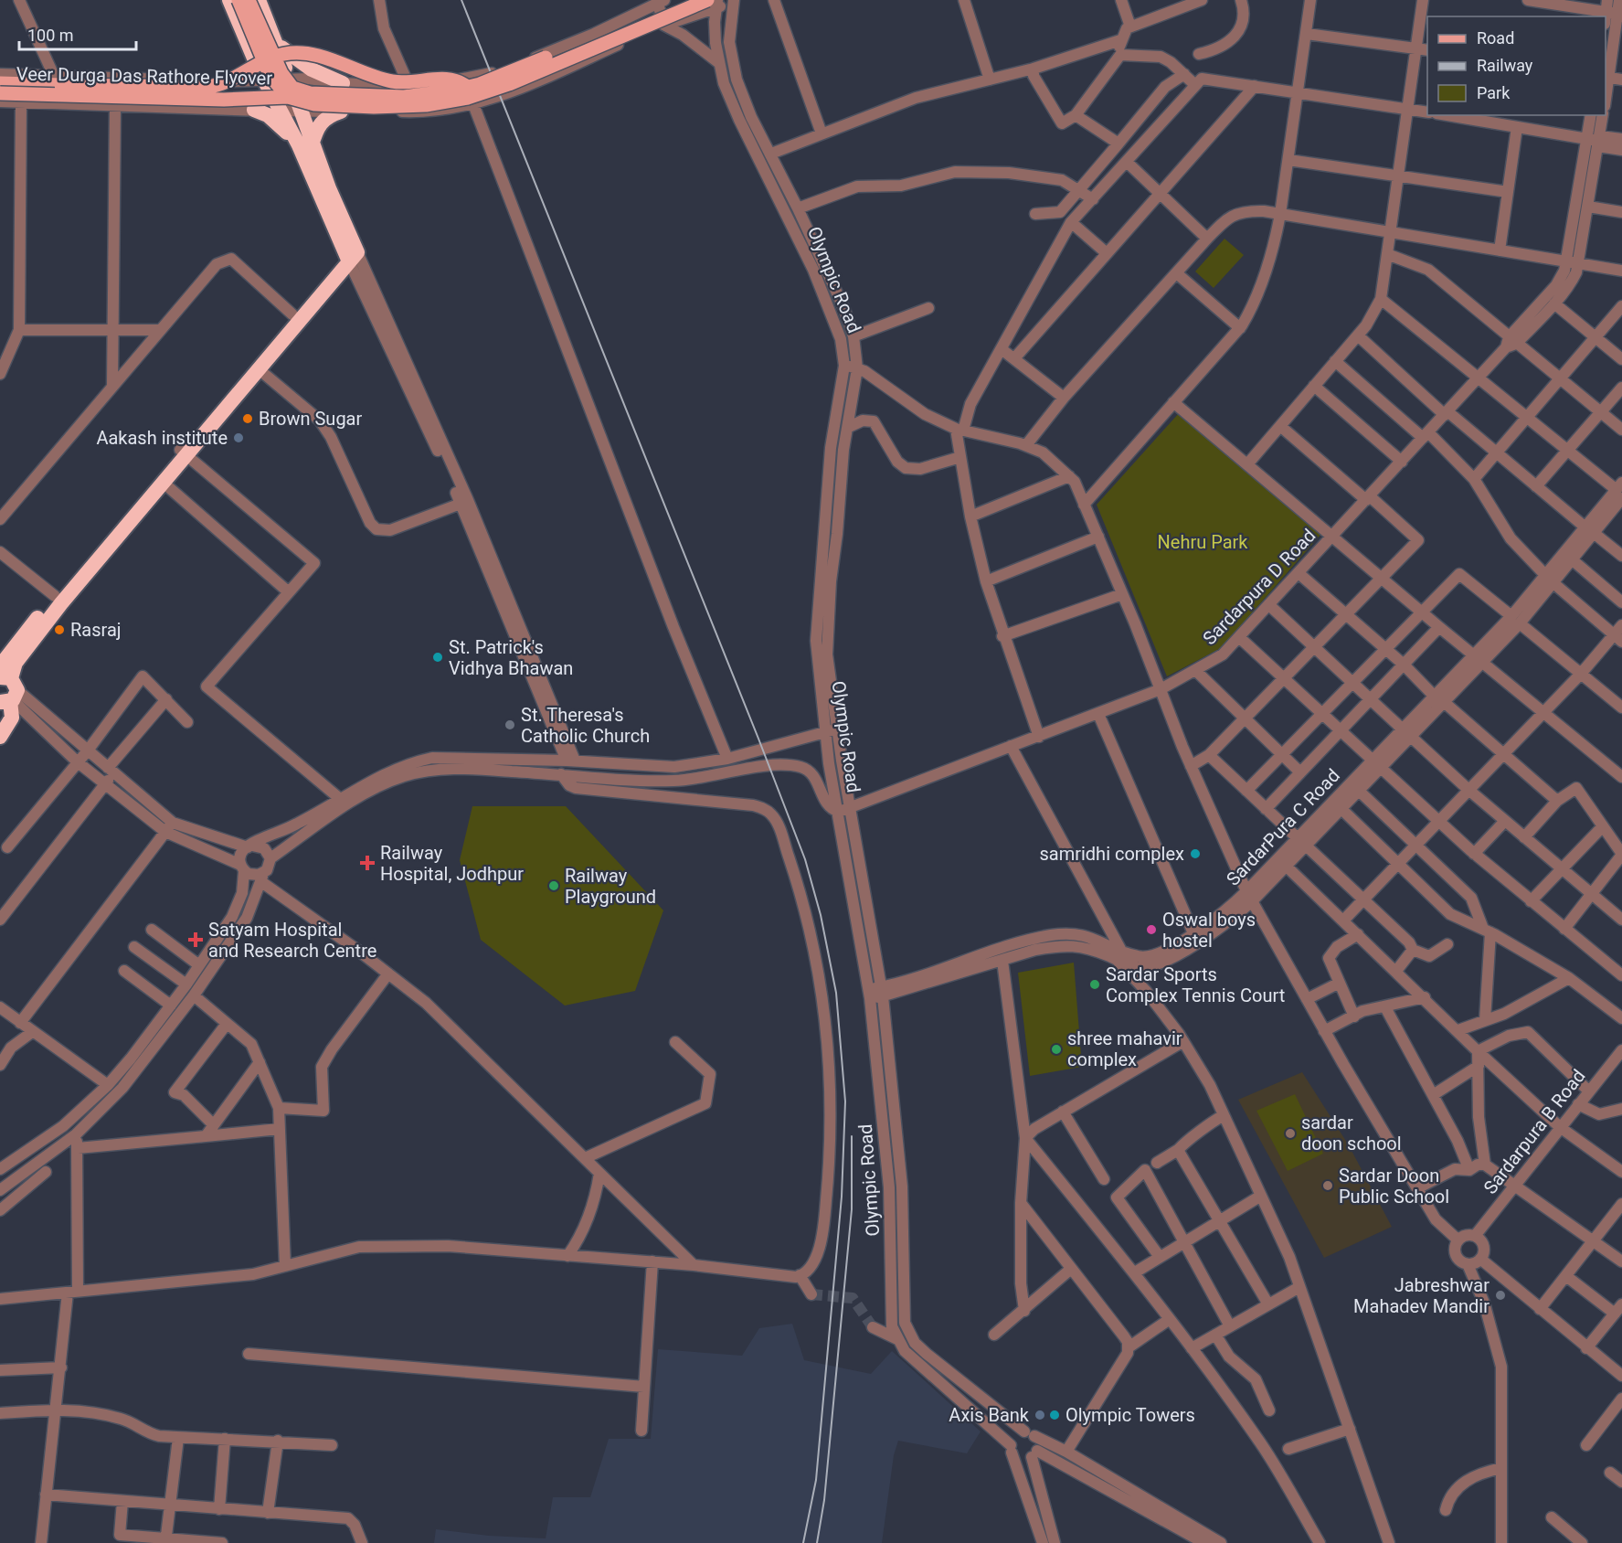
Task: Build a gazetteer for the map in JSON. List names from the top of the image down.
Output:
{
  "streets": {
    "main road": ["Veer Durga Das Rathore Flyover"],
    "street": [
      "Olympic Road",
      "Sardarpura D Road",
      "SardarPura C Road",
      "Sardarpura B Road"
    ]
  },
  "crossings": [
    ["Veer Durga Das Rathore Flyover", "Olympic Road"],
    ["Olympic Road", "Sardarpura D Road"],
    ["Olympic Road", "SardarPura C Road"]
  ],
  "parks": ["Nehru Park"],
  "places": {
    "other": [
      "Brown Sugar",
      "Aakash institute",
      "Rasraj",
      "St. Patrick's Vidhya Bhawan",
      "St. Theresa's Catholic Church",
      "samridhi complex",
      "Railway Playground",
      "Oswal boys hostel",
      "Sardar Sports Complex Tennis Court",
      "shree mahavir complex",
      "sardar doon school",
      "Sardar Doon Public School",
      "Jabreshwar Mahadev Mandir",
      "Axis Bank",
      "Olympic Towers"
    ],
    "health": ["Railway Hospital, Jodhpur", "Satyam Hospital and Research Centre"]
  },
  "legend": ["Road", "Railway", "Park"],
  "scale_bar": "100 m"
}
